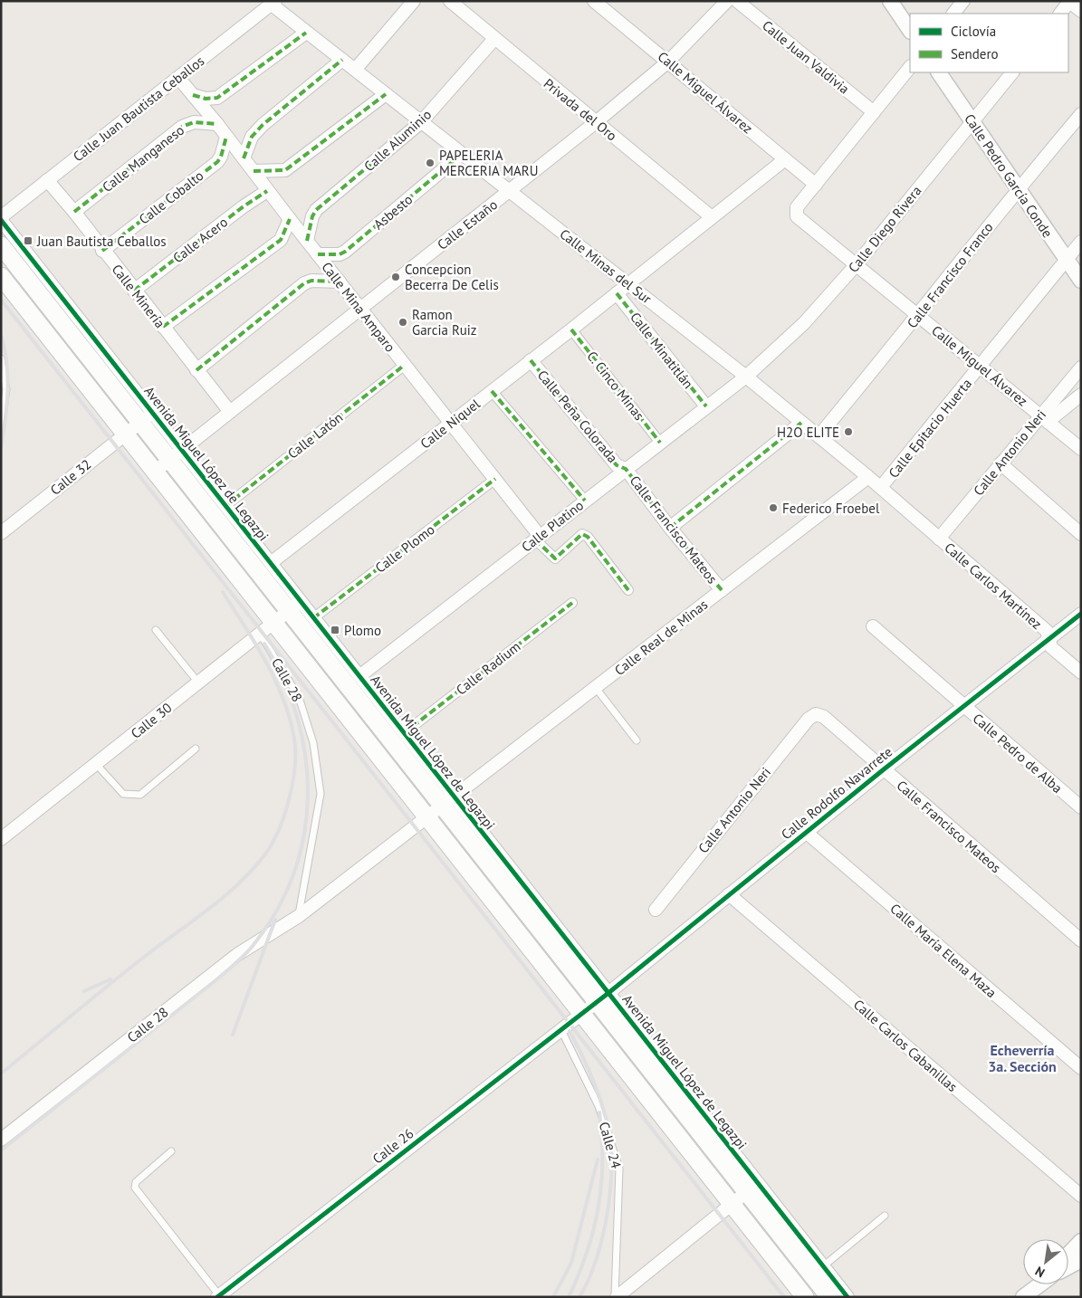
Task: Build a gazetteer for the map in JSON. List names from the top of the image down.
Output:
{
  "streets": {
    "main road": ["Avenida Miguel López de Legazpi"],
    "street": [
      "Calle Juan Valdivia",
      "Calle Miguel Álvarez",
      "Calle Juan Bautista Ceballos",
      "Privada del Oro",
      "Calle Aluminio",
      "Calle Manganeso",
      "Calle Pedro García Conde",
      "Calle Cobalto",
      "Asbesto",
      "Calle Estaño",
      "Calle Diego Rivera",
      "Calle Acero",
      "Calle Minas del Sur",
      "Calle Francisco Franco",
      "Calle Minería",
      "Calle Mina Amparo",
      "Calle Minatitlán",
      "C. Cinco Minas",
      "Calle Peña Colorada",
      "Calle Níquel",
      "Calle Epitacio Huerta",
      "Calle Latón",
      "Calle Antonio Neri",
      "Calle 32",
      "Calle Platino",
      "Calle Francisco Mateos",
      "Calle Plomo",
      "Calle Carlos Martínez",
      "Calle Real de Minas",
      "Calle Radium",
      "Calle 28",
      "Calle 30",
      "Calle Pedro de Alba",
      "Calle Rodolfo Navarrete",
      "Calle María Elena Maza",
      "Calle Carlos Cabanillas",
      "Calle 24",
      "Calle 26"
    ]
  },
  "crossings": [
    ["Calle Miguel Álvarez", "Calle Estaño"],
    ["Calle Miguel Álvarez", "Calle Diego Rivera"],
    ["Calle Miguel Álvarez", "Calle Francisco Franco"],
    ["Calle Miguel Álvarez", "Calle Níquel"],
    ["Calle Miguel Álvarez", "Calle Epitacio Huerta"],
    ["Calle Miguel Álvarez", "Calle Antonio Neri"],
    ["Calle Juan Bautista Ceballos", "Calle Minas del Sur"],
    ["Calle Juan Bautista Ceballos", "Calle Minería"],
    ["Calle Juan Bautista Ceballos", "Calle Mina Amparo"],
    ["Privada del Oro", "Calle Aluminio"],
    ["Privada del Oro", "Calle Estaño"],
    ["Privada del Oro", "Calle Níquel"],
    ["Calle Aluminio", "Calle Minas del Sur"],
    ["Calle Aluminio", "Calle Mina Amparo"],
    ["Calle Manganeso", "Calle Minería"],
    ["Calle Manganeso", "Calle Mina Amparo"],
    ["Calle Pedro García Conde", "Calle Diego Rivera"],
    ["Calle Pedro García Conde", "Calle Francisco Franco"],
    ["Calle Pedro García Conde", "Calle Epitacio Huerta"],
    ["Calle Cobalto", "Calle Minería"],
    ["Calle Cobalto", "Calle Mina Amparo"],
    ["Asbesto", "Calle Minas del Sur"],
    ["Asbesto", "Calle Mina Amparo"],
    ["Calle Estaño", "Calle Minas del Sur"],
    ["Calle Estaño", "Calle Minería"],
    ["Calle Estaño", "Calle Mina Amparo"],
    ["Calle Estaño", "Avenida Miguel López de Legazpi"],
    ["Calle Diego Rivera", "Calle Minas del Sur"],
    ["Calle Diego Rivera", "Calle Platino"],
    ["Calle Acero", "Calle Minería"],
    ["Calle Acero", "Calle Mina Amparo"],
    ["Calle Minas del Sur", "Calle Francisco Franco"],
    ["Calle Minas del Sur", "Calle Níquel"],
    ["Calle Minas del Sur", "Calle Epitacio Huerta"],
    ["Calle Minas del Sur", "Calle Antonio Neri"],
    ["Calle Minas del Sur", "Calle Platino"],
    ["Calle Minas del Sur", "Calle Carlos Martínez"],
    ["Calle Minas del Sur", "Calle Real de Minas"],
    ["Calle Mina Amparo", "Calle Níquel"],
    ["Calle Mina Amparo", "Calle Latón"],
    ["Calle Mina Amparo", "Calle Platino"],
    ["Calle Mina Amparo", "Calle Plomo"],
    ["Calle Minatitlán", "Calle Níquel"],
    ["Calle Minatitlán", "Calle Platino"],
    ["C. Cinco Minas", "Calle Níquel"],
    ["C. Cinco Minas", "Calle Platino"],
    ["Calle Peña Colorada", "Calle Níquel"],
    ["Calle Peña Colorada", "Calle Platino"],
    ["Calle Peña Colorada", "Calle Francisco Mateos"],
    ["Calle Níquel", "Avenida Miguel López de Legazpi"],
    ["Calle Latón", "Avenida Miguel López de Legazpi"],
    ["Calle Antonio Neri", "Calle Francisco Mateos"],
    ["Calle Antonio Neri", "Calle Carlos Martínez"],
    ["Avenida Miguel López de Legazpi", "Calle 32"],
    ["Avenida Miguel López de Legazpi", "Calle Platino"],
    ["Avenida Miguel López de Legazpi", "Calle Plomo"],
    ["Avenida Miguel López de Legazpi", "Calle Real de Minas"],
    ["Avenida Miguel López de Legazpi", "Calle Radium"],
    ["Avenida Miguel López de Legazpi", "Calle 30"],
    ["Avenida Miguel López de Legazpi", "Calle Rodolfo Navarrete"],
    ["Avenida Miguel López de Legazpi", "Calle 24"],
    ["Calle Platino", "Calle Francisco Mateos"],
    ["Calle Francisco Mateos", "Calle Real de Minas"],
    ["Calle Francisco Mateos", "Calle Rodolfo Navarrete"],
    ["Calle Carlos Martínez", "Calle Rodolfo Navarrete"],
    ["Calle Real de Minas", "Calle 28"],
    ["Calle 28", "Calle 30"],
    ["Calle Pedro de Alba", "Calle Rodolfo Navarrete"],
    ["Calle Rodolfo Navarrete", "Calle María Elena Maza"],
    ["Calle Rodolfo Navarrete", "Calle Carlos Cabanillas"],
    ["Calle Rodolfo Navarrete", "Calle 26"],
    ["Calle 24", "Calle 26"]
  ],
  "districts": ["Echeverría 3a. Sección"],
  "places": {
    "other": [
      "PAPELERIA MERCERIA MARU",
      "Concepcion Becerra De Celis",
      "Ramon Garcia Ruiz",
      "H2O ELITE",
      "Federico Froebel"
    ],
    "transit": ["Juan Bautista Ceballos", "Plomo"]
  },
  "legend": ["Ciclovía", "Sendero"],
  "north": "bottom left"
}
